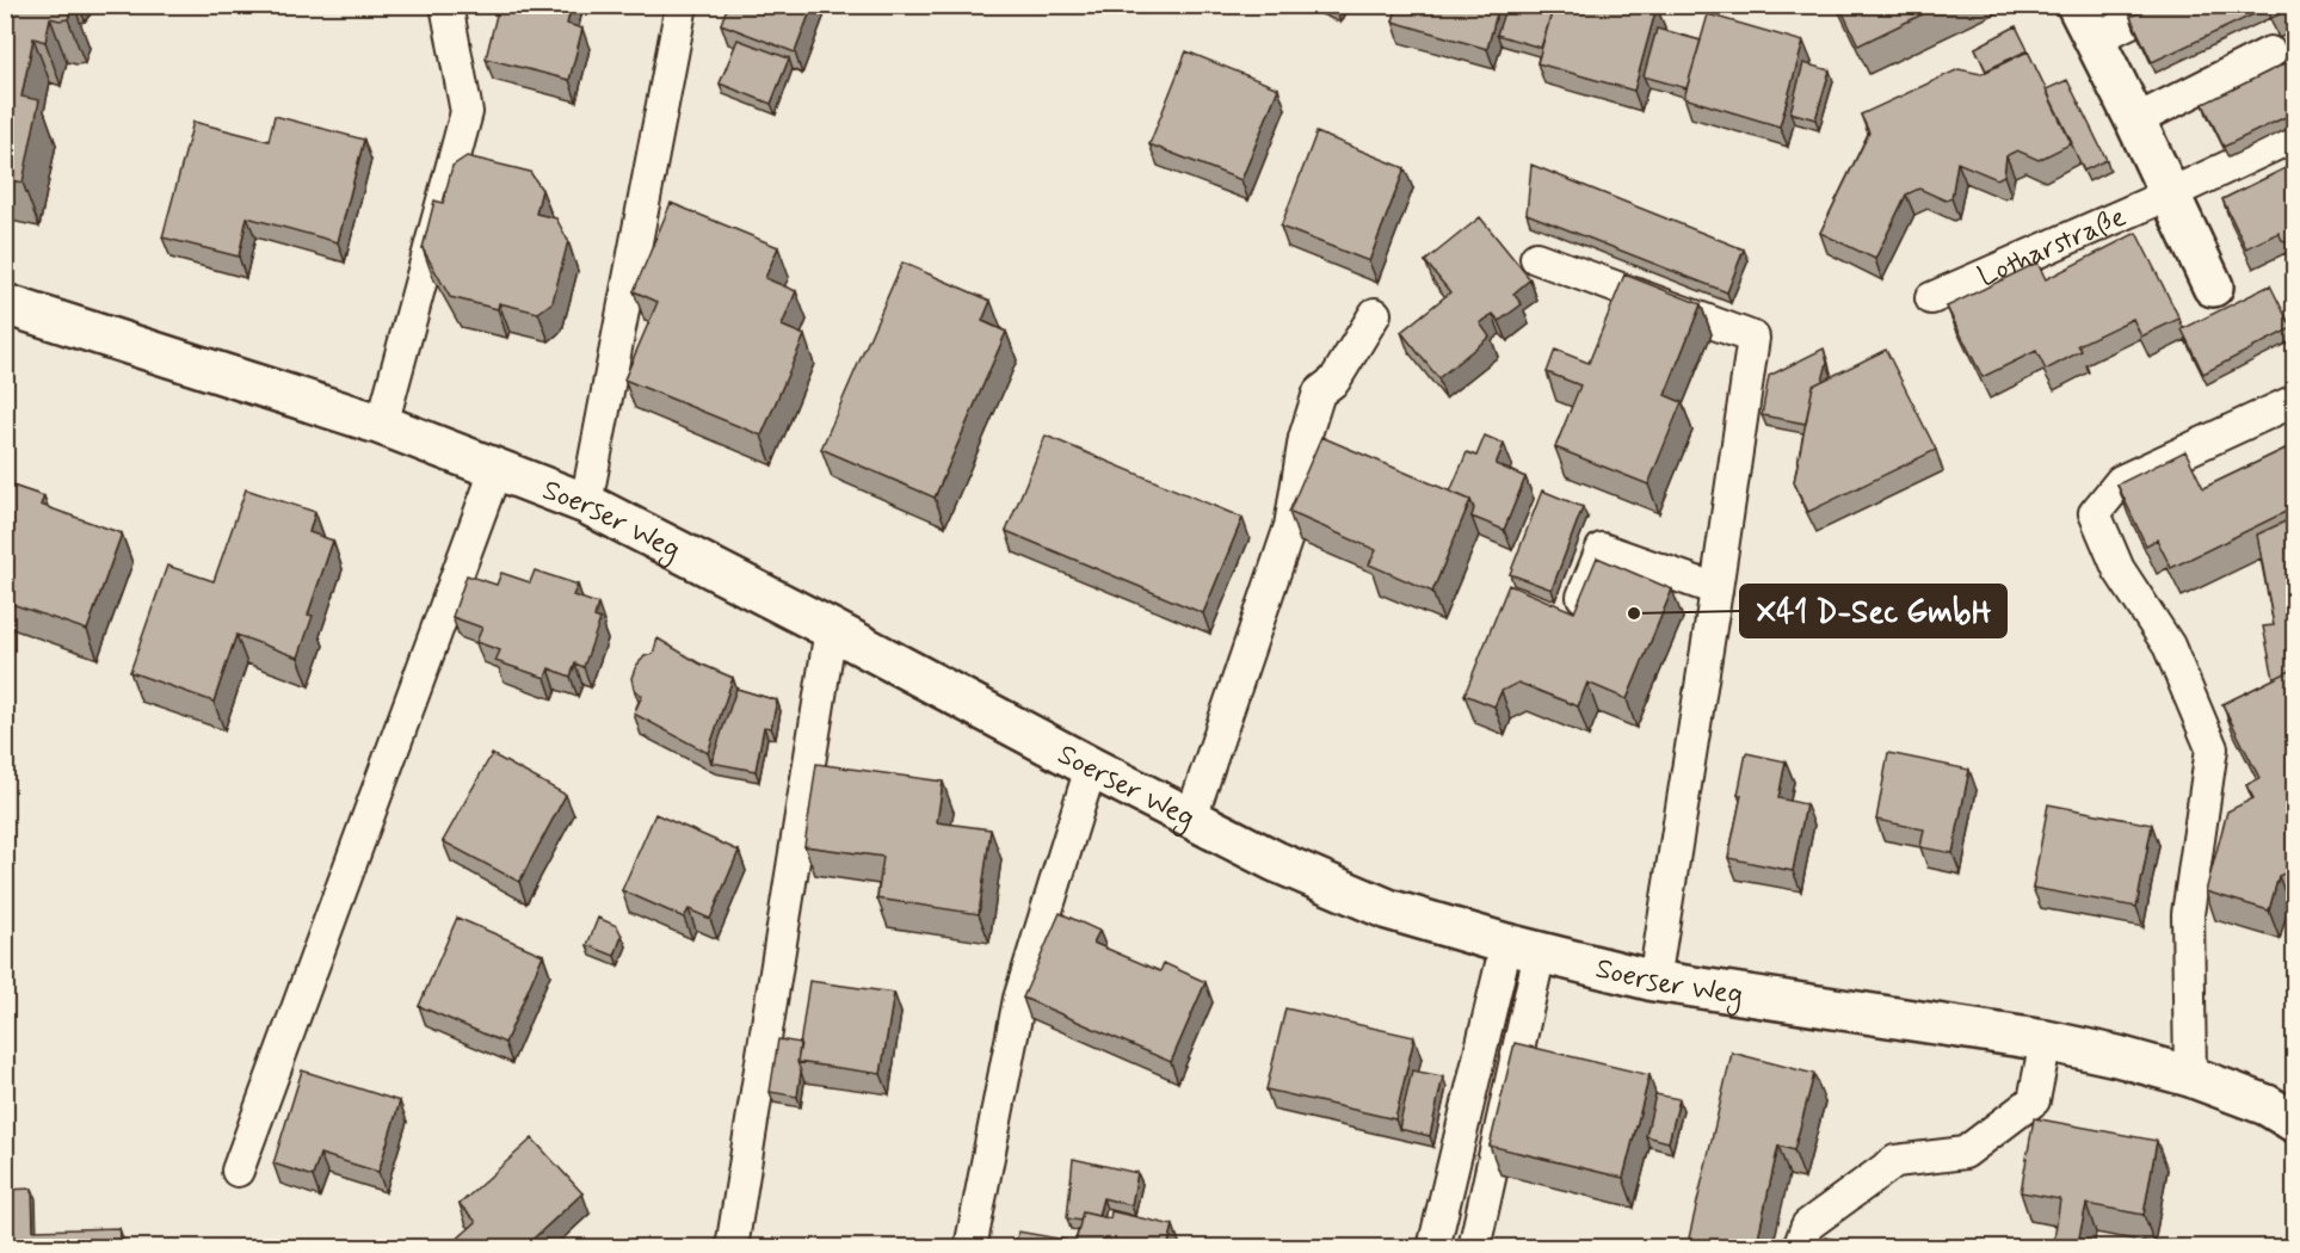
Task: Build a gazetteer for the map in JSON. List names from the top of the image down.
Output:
{
  "streets": {
    "street": ["Soerser Weg"],
    "lane": ["Lotharstraße"]
  },
  "places": ["X41 D-Sec GmbH"]
}
